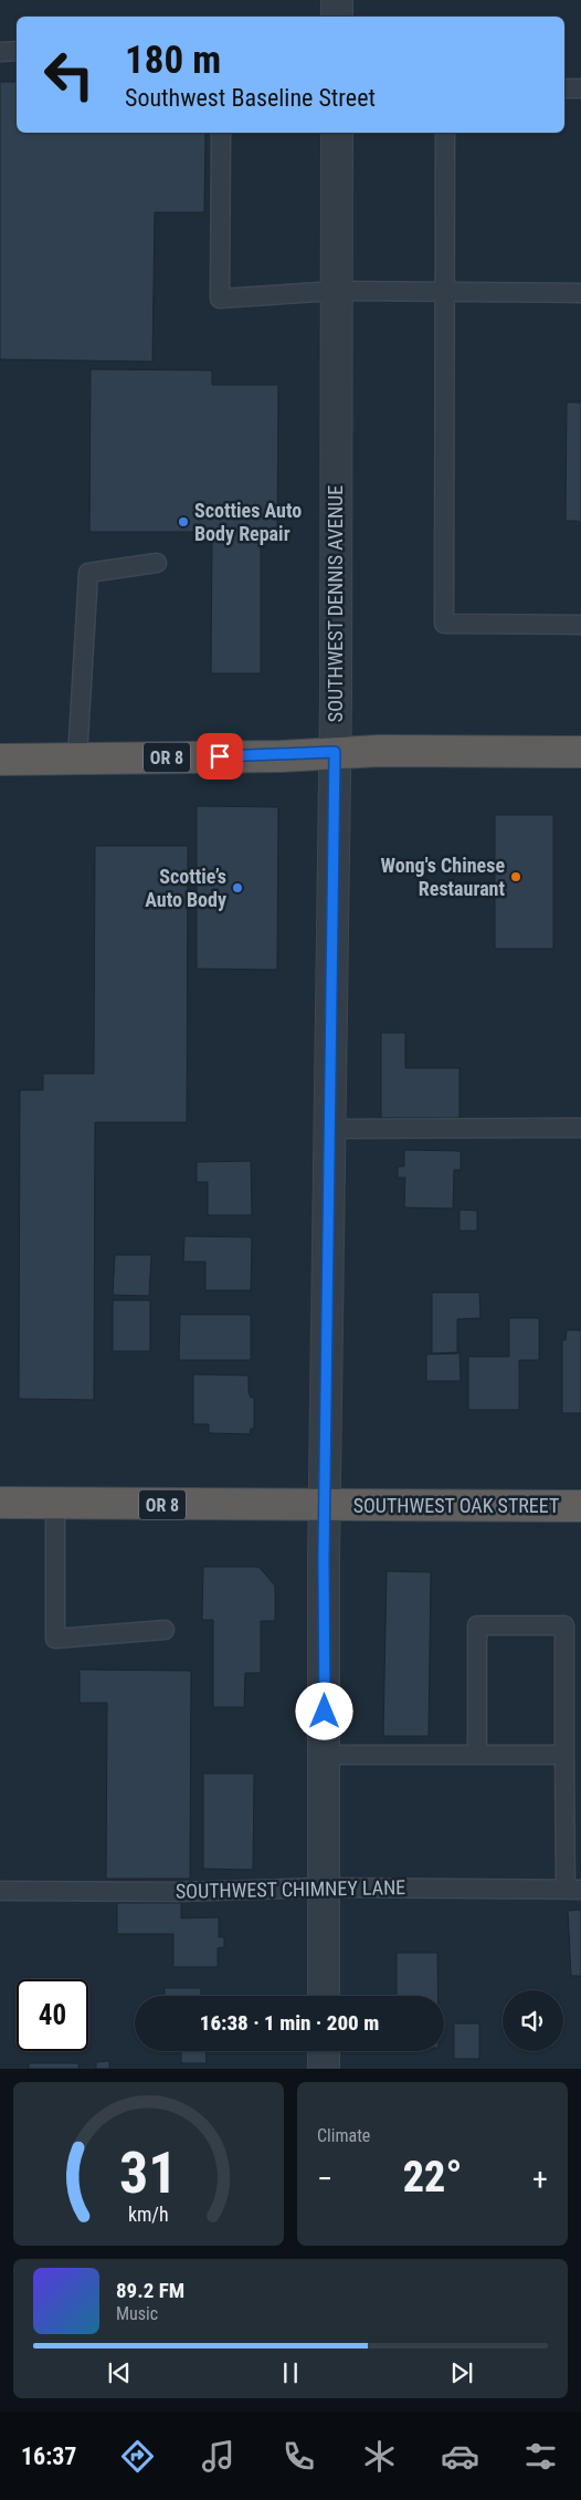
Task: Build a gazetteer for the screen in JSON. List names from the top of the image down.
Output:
{
  "streets": {
    "highway": ["OR 8", "SOUTHWEST OAK STREET"],
    "street": ["SOUTHWEST DENNIS AVENUE"],
    "lane": ["SOUTHWEST CHIMNEY LANE"]
  },
  "crossings": [
    ["SOUTHWEST DENNIS AVENUE", "OR 8"],
    ["SOUTHWEST DENNIS AVENUE", "SOUTHWEST OAK STREET"],
    ["SOUTHWEST DENNIS AVENUE", "SOUTHWEST CHIMNEY LANE"]
  ],
  "places": ["Scotties Auto Body Repair", "Wong's Chinese Restaurant", "Scottie’s Auto Body"],
  "page": {
    "turn": ["180 m", "Southwest Baseline Street"],
    "limit": "40",
    "trip": "16:38 · 1 min · 200 m",
    "tile": "Climate",
    "heat": ["−", "22°", "+"],
    "song": ["89.2 FM", "Music"],
    "tabs": "16:37",
    "gauge": ["31", "km/h"]
  }
}
